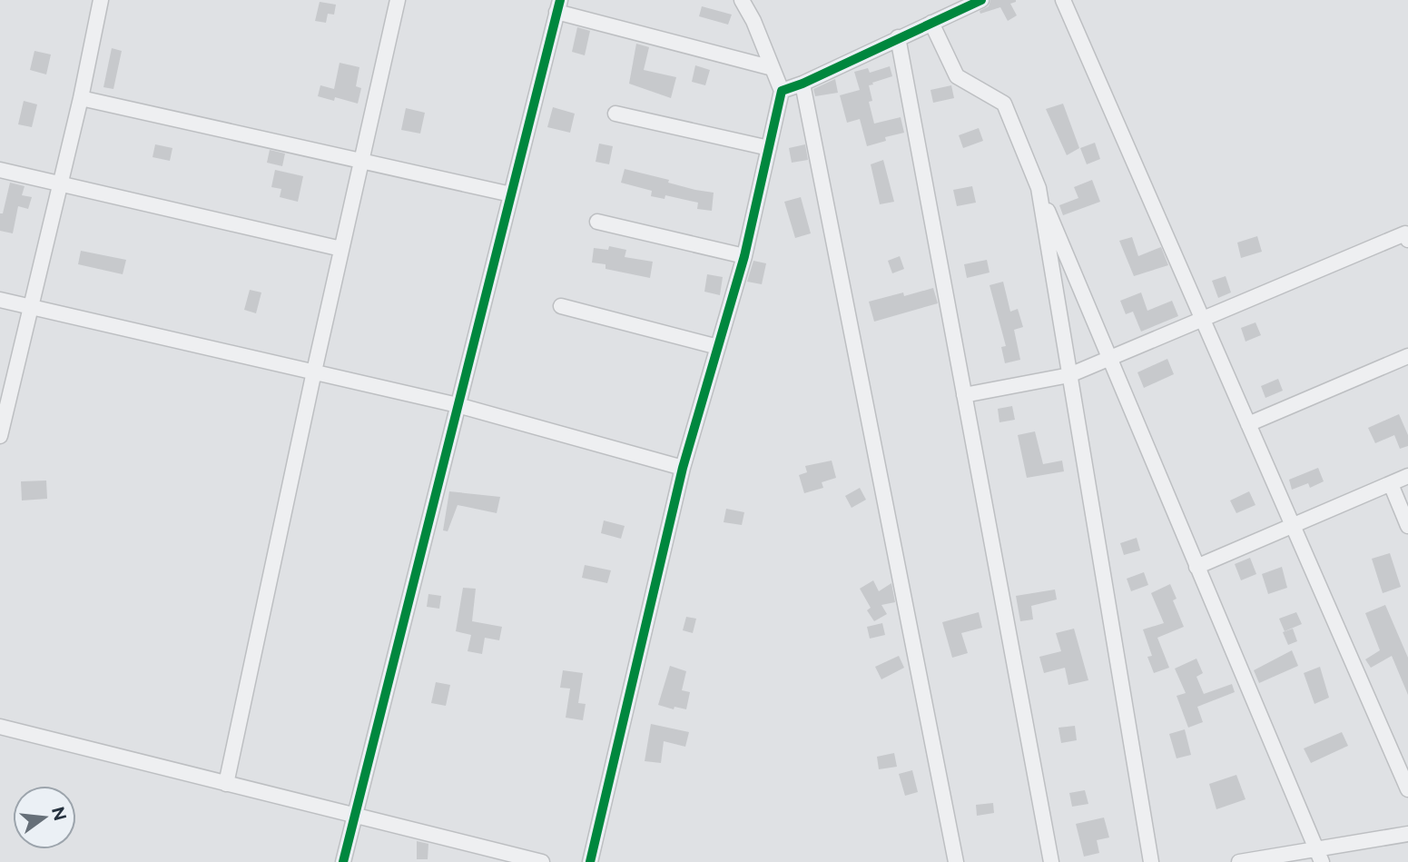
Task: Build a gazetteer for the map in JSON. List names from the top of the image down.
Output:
{
  "north": "right"
}
